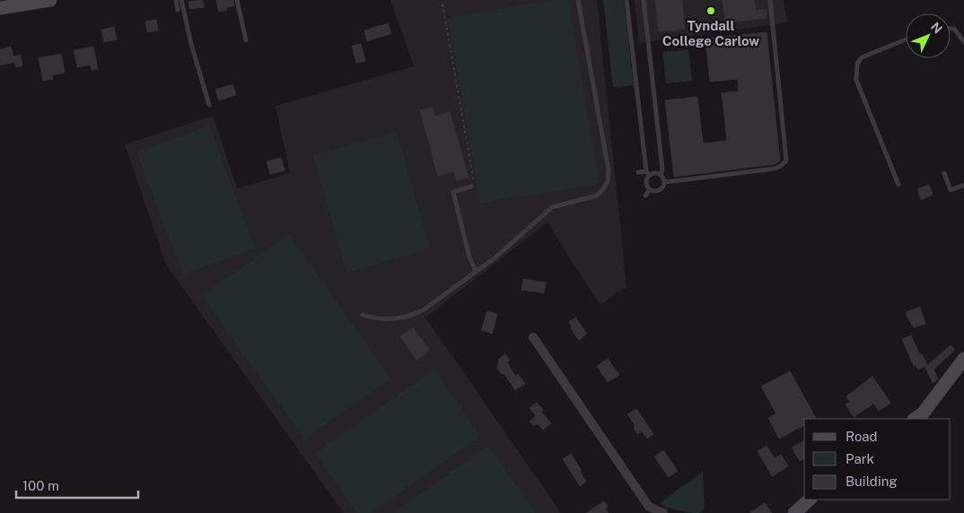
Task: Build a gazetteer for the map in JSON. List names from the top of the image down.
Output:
{
  "places": ["Tyndall College Carlow"],
  "legend": ["Road", "Park", "Building"],
  "scale_bar": "100 m",
  "north": "top right"
}
